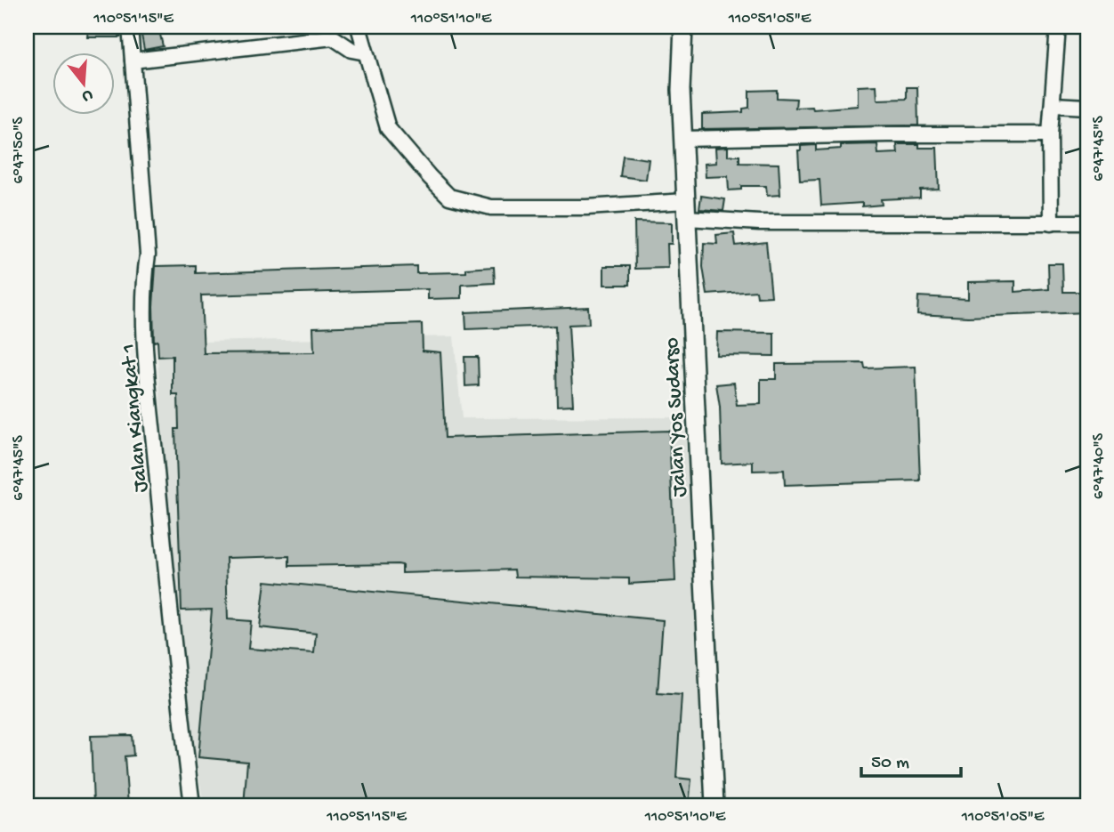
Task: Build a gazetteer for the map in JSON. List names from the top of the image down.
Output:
{
  "streets": {
    "street": ["Jalan Yos Sudarso", "Jalan Kiangkat 1"]
  },
  "scale_bar": "50 m",
  "north": "bottom",
  "coordinates": [
    "110°51'15\"E",
    "110°51'10\"E",
    "110°51'05\"E",
    "6°47'45\"S",
    "6°47'50\"S",
    "6°47'40\"S"
  ]
}
